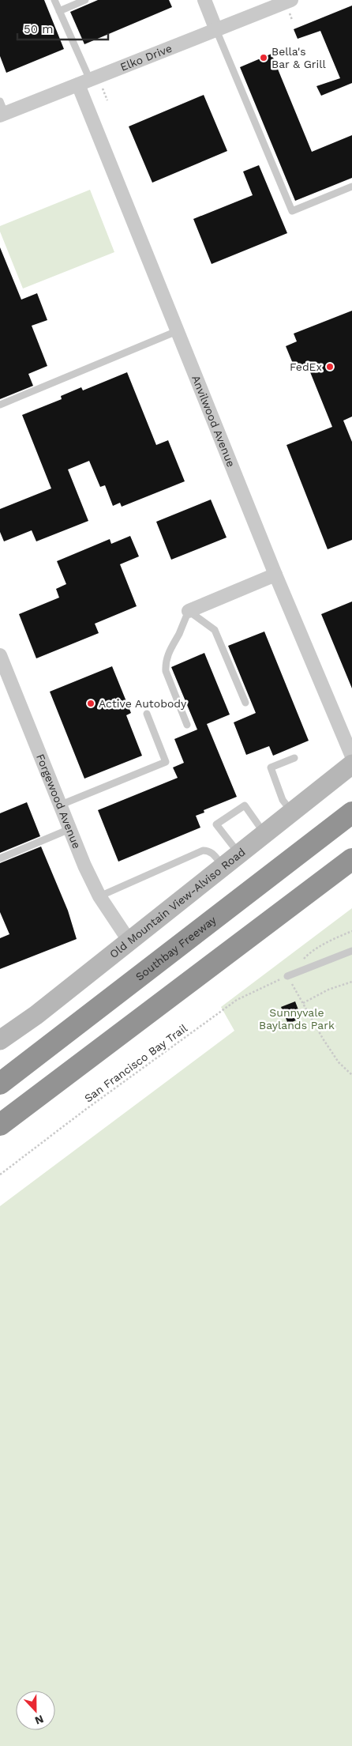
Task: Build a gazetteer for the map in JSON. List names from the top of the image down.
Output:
{
  "streets": {
    "highway": ["Southbay Freeway"],
    "street": [
      "Elko Drive",
      "Anvilwood Avenue",
      "Forgewood Avenue",
      "Old Mountain View-Alviso Road"
    ],
    "path": ["San Francisco Bay Trail"]
  },
  "crossings": [
    ["Elko Drive", "Anvilwood Avenue"],
    ["Forgewood Avenue", "Old Mountain View-Alviso Road"]
  ],
  "parks": ["Sunnyvale Baylands Park"],
  "places": ["Bella's Bar & Grill", "FedEx", "Active Autobody"],
  "scale_bar": "50 m",
  "north": "bottom"
}
